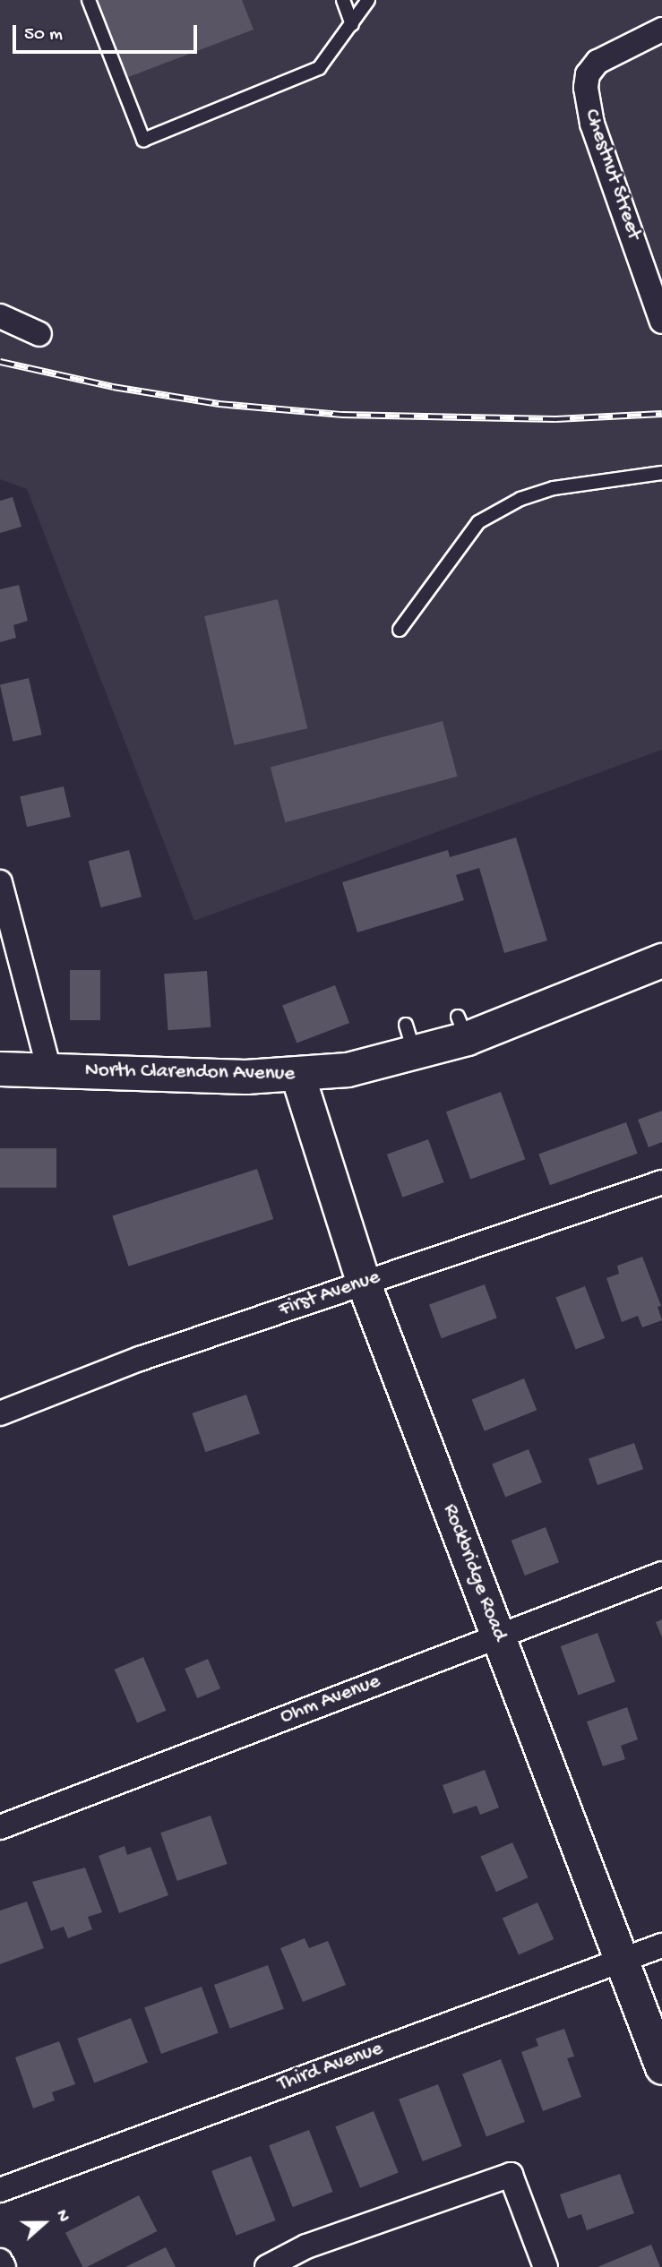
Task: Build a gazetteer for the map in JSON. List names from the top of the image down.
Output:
{
  "streets": {
    "street": [
      "Chestnut Street",
      "North Clarendon Avenue",
      "First Avenue",
      "Rockbridge Road",
      "Ohm Avenue",
      "Third Avenue"
    ]
  },
  "crossings": [
    ["North Clarendon Avenue", "Rockbridge Road"],
    ["First Avenue", "Rockbridge Road"],
    ["Rockbridge Road", "Ohm Avenue"],
    ["Rockbridge Road", "Third Avenue"]
  ],
  "scale_bar": "50 m",
  "north": "right"
}
